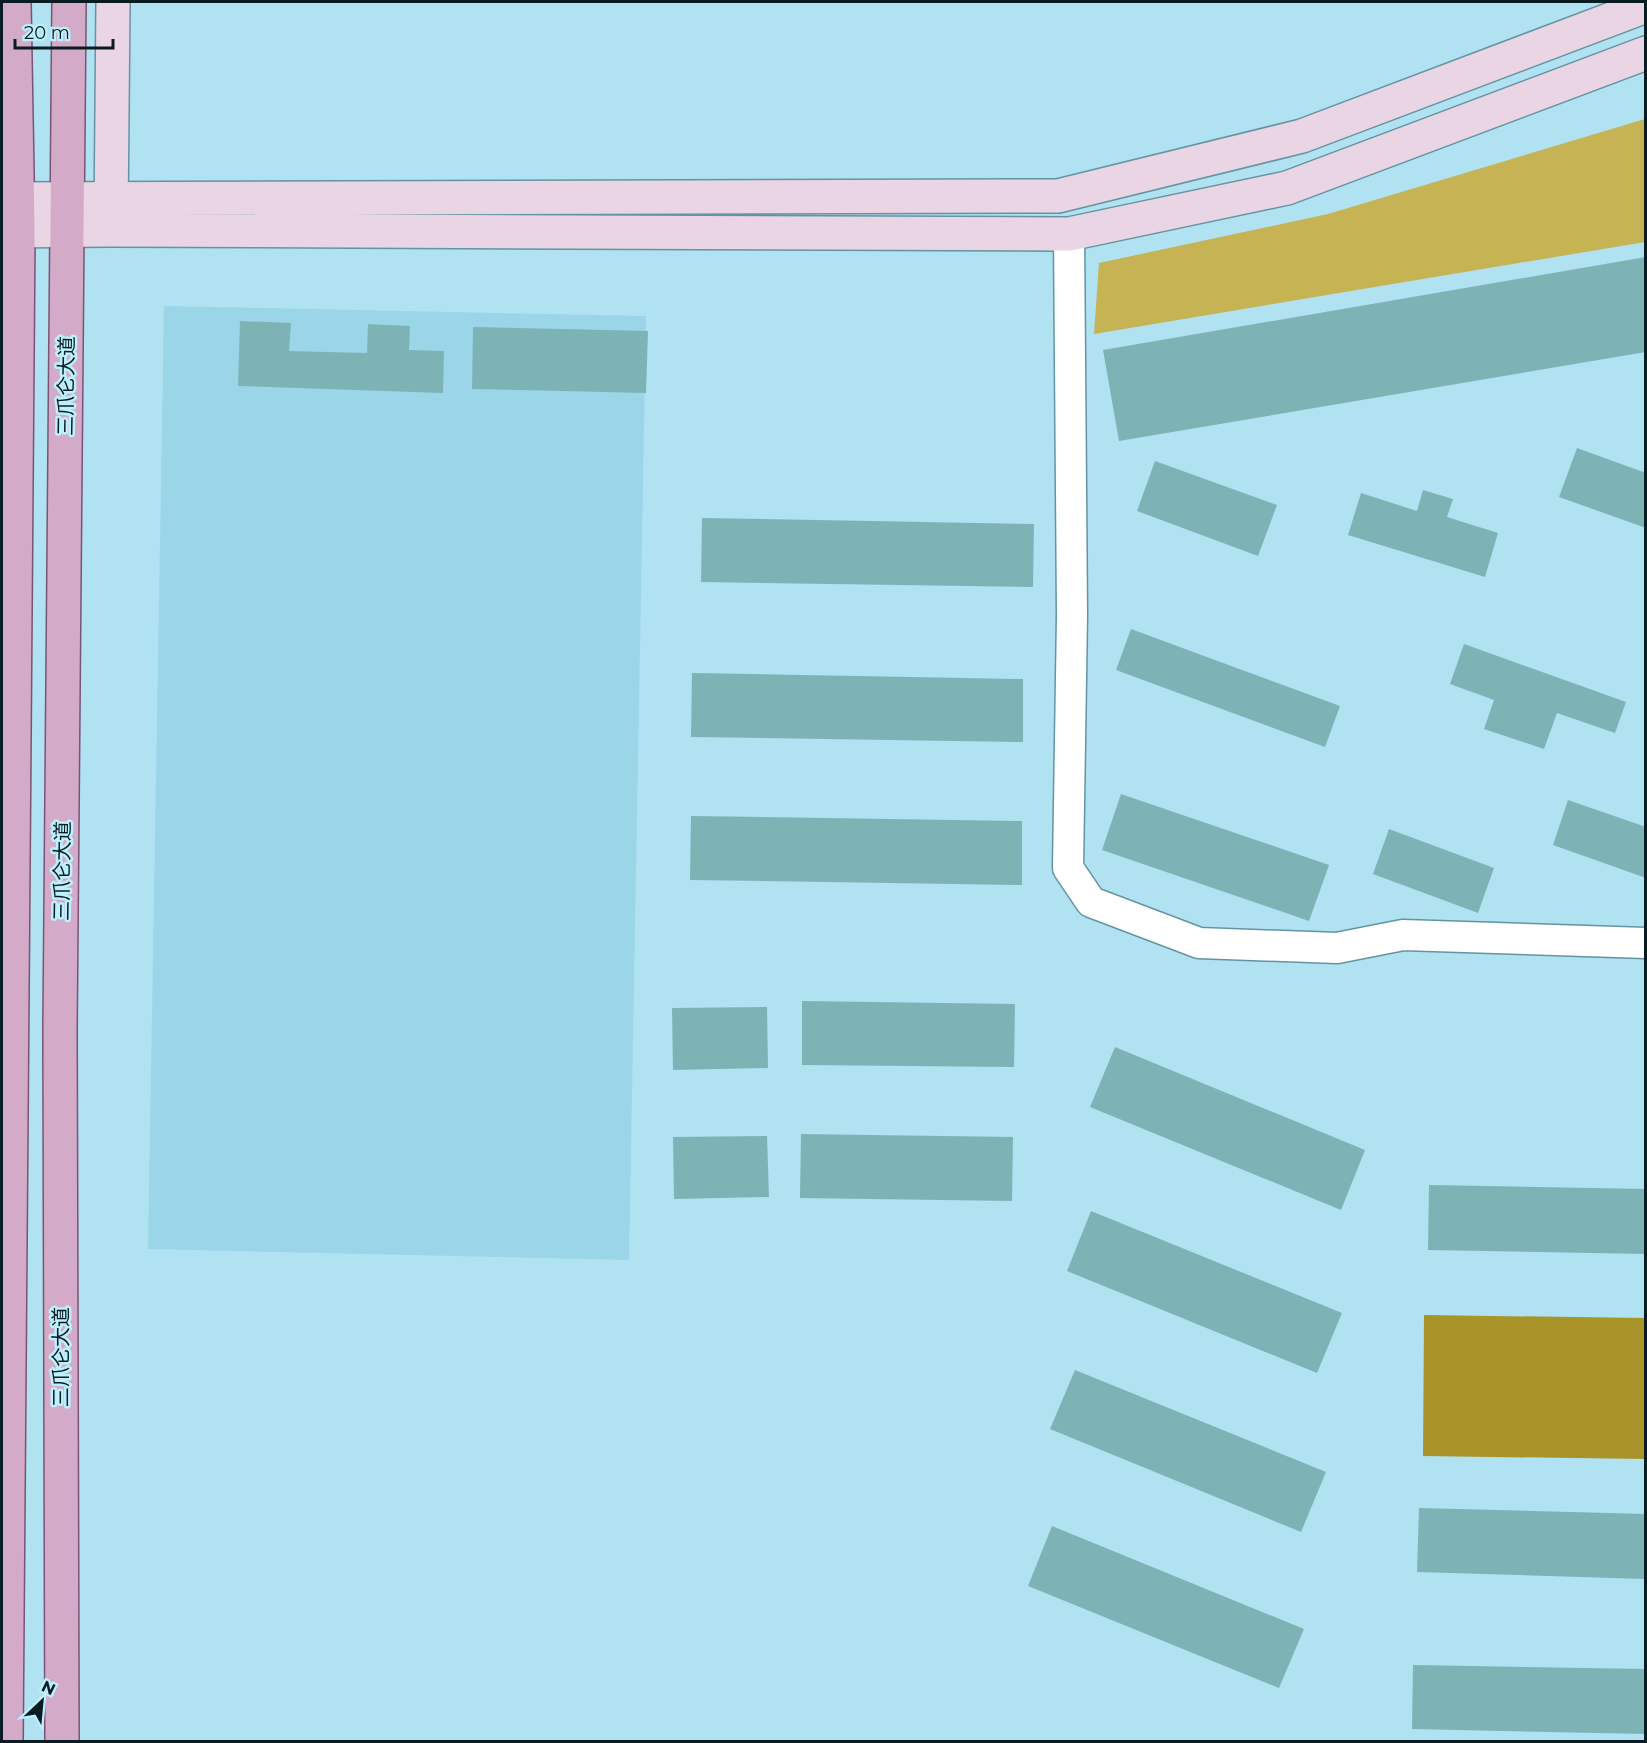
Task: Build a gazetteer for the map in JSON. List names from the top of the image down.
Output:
{
  "streets": {
    "main road": ["三爪仑大道"]
  },
  "scale_bar": "20 m",
  "north": "top right"
}
